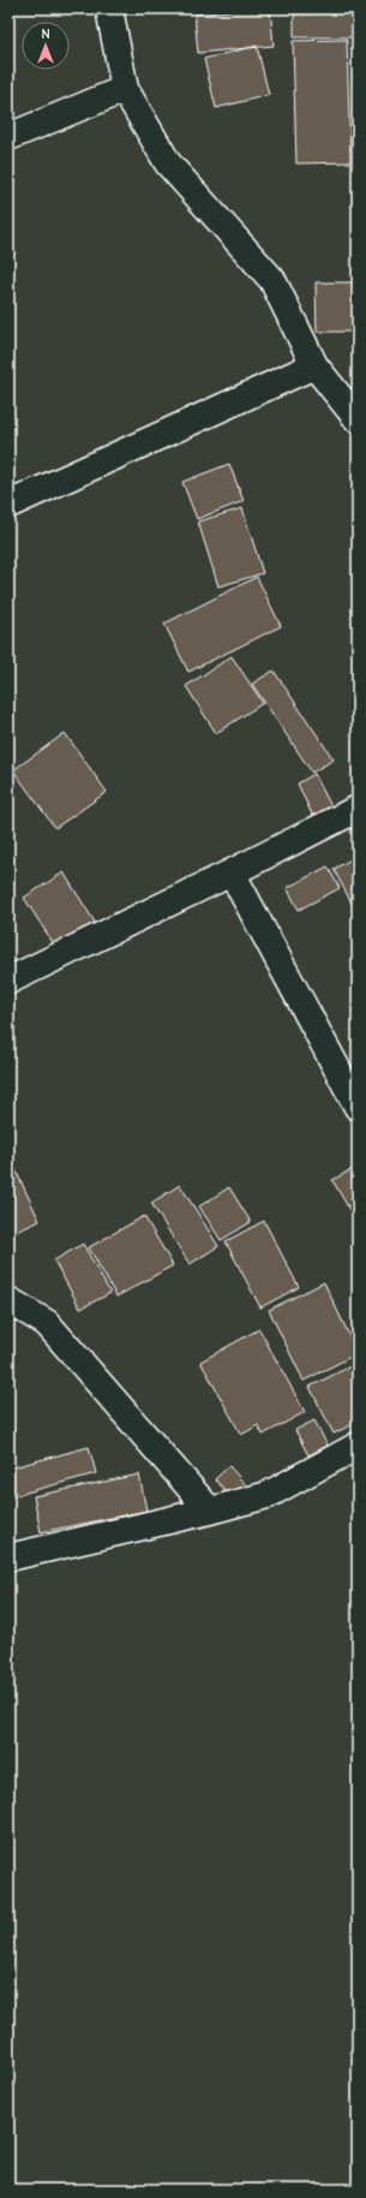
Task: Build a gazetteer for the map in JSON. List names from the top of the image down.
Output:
{
  "north": "top"
}
